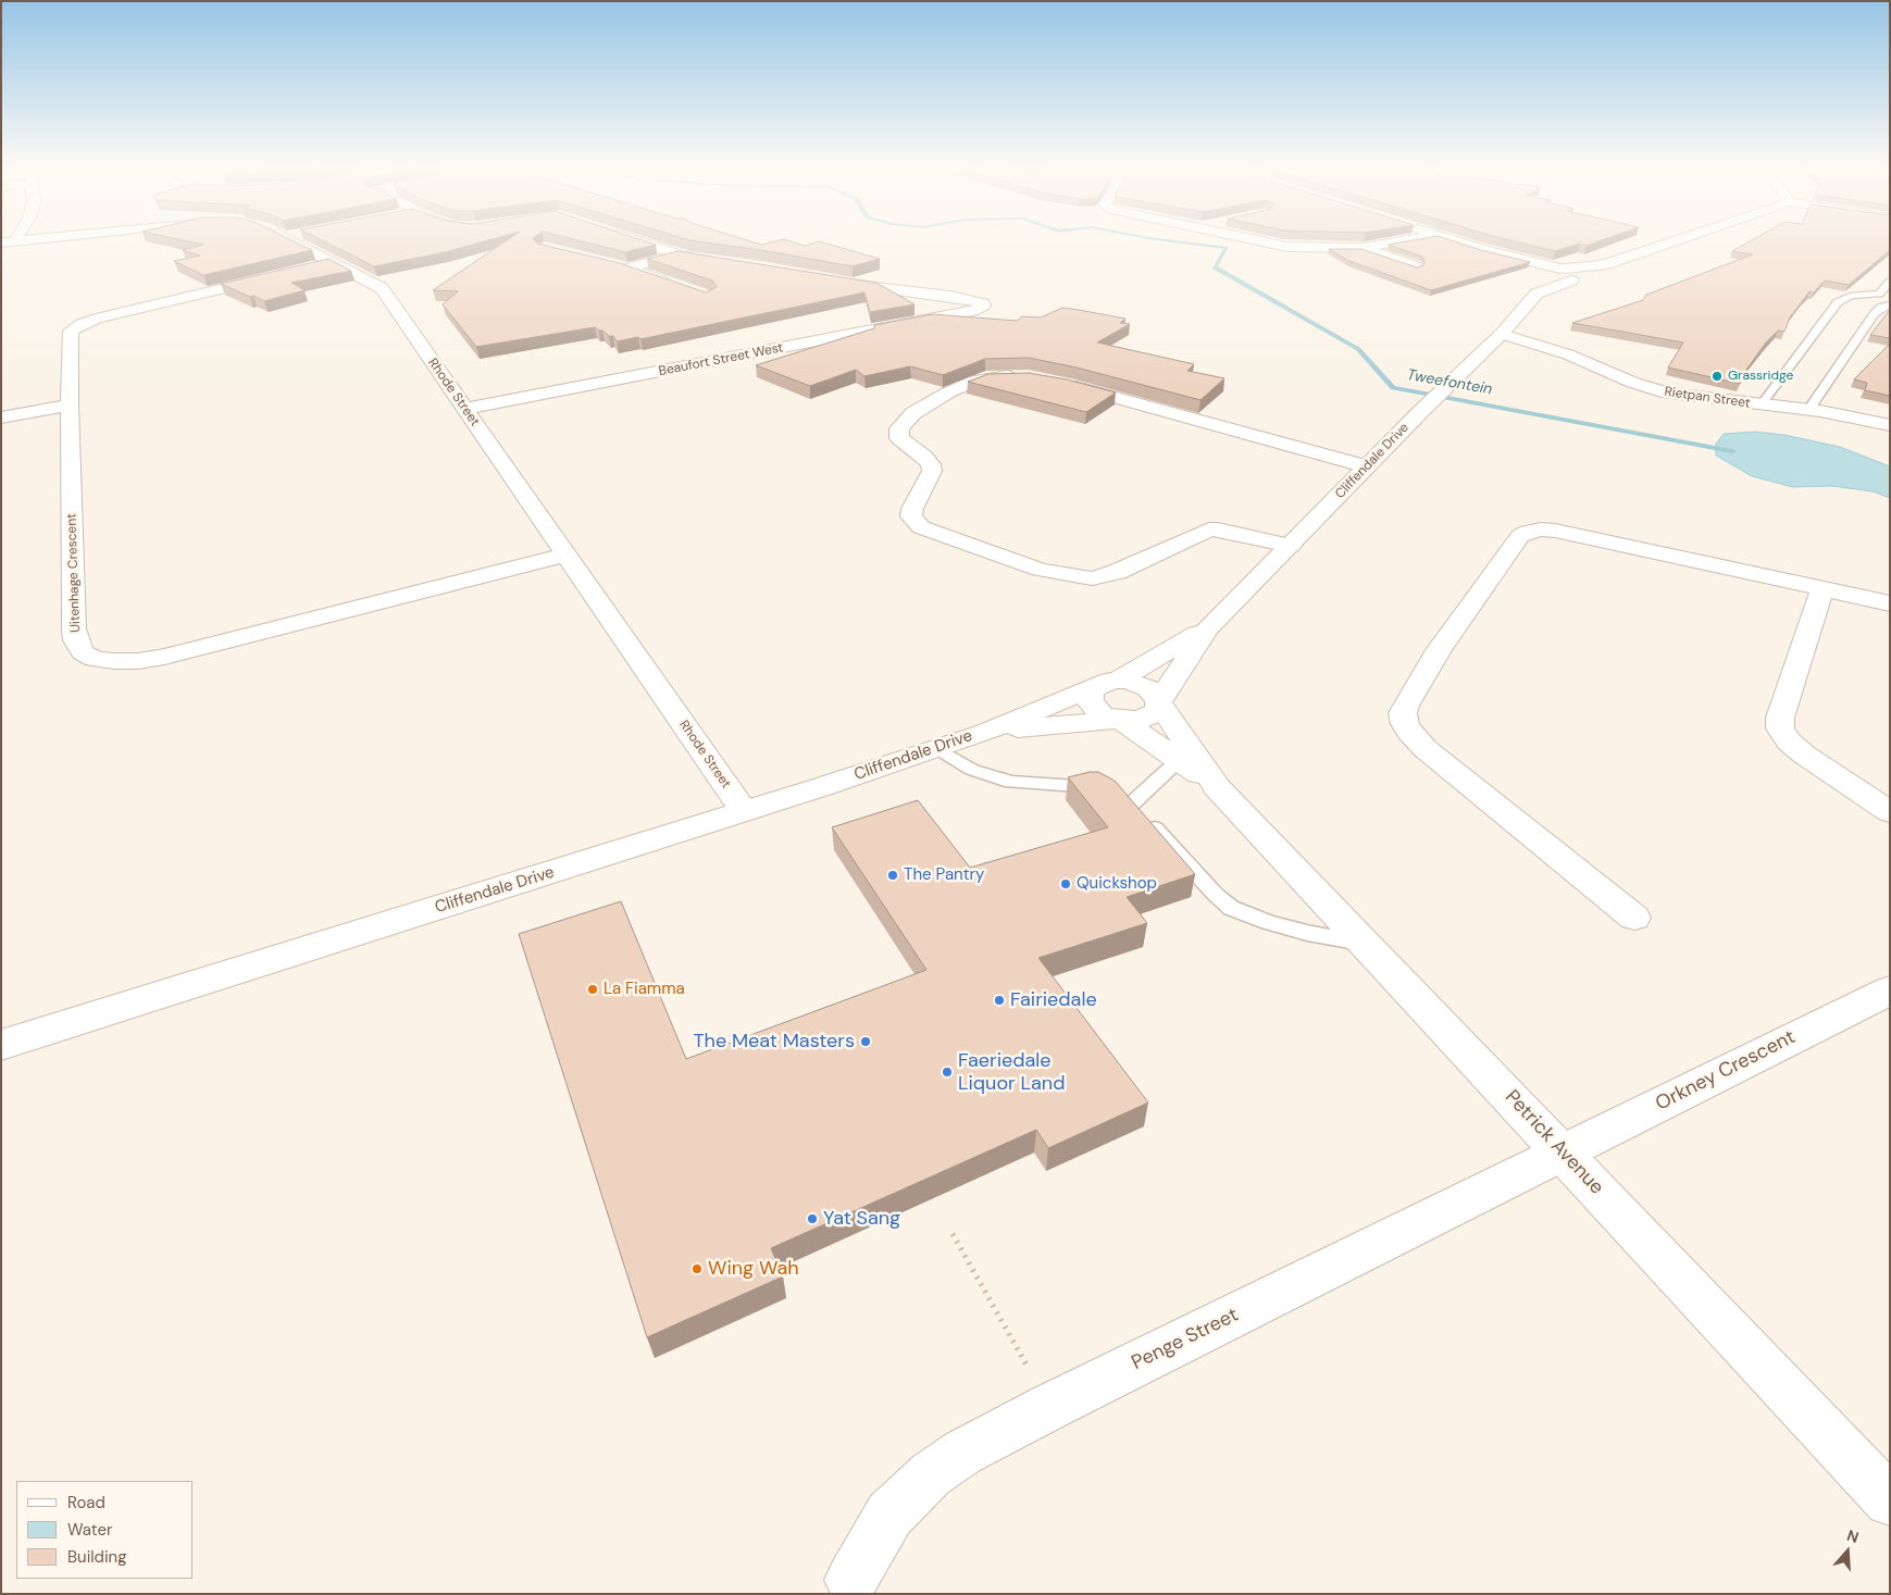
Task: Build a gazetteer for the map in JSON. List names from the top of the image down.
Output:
{
  "streets": {
    "street": [
      "Beaufort Street West",
      "Rhode Street",
      "Rietpan Street",
      "Cliffendale Drive",
      "Uitenhage Crescent",
      "Orkney Crescent",
      "Petrick Avenue",
      "Penge Street"
    ]
  },
  "crossings": [
    ["Beaufort Street West", "Rhode Street"],
    ["Rhode Street", "Cliffendale Drive"],
    ["Rhode Street", "Uitenhage Crescent"],
    ["Rietpan Street", "Cliffendale Drive"],
    ["Cliffendale Drive", "Petrick Avenue"],
    ["Orkney Crescent", "Petrick Avenue"],
    ["Orkney Crescent", "Penge Street"],
    ["Petrick Avenue", "Penge Street"]
  ],
  "water": ["Tweefontein"],
  "places": [
    "Grassridge",
    "The Pantry",
    "Quickshop",
    "La Fiamma",
    "Fairiedale",
    "The Meat Masters",
    "Faeriedale Liquor Land",
    "Yat Sang",
    "Wing Wah"
  ],
  "legend": ["Road", "Water", "Building"],
  "north": "top"
}
